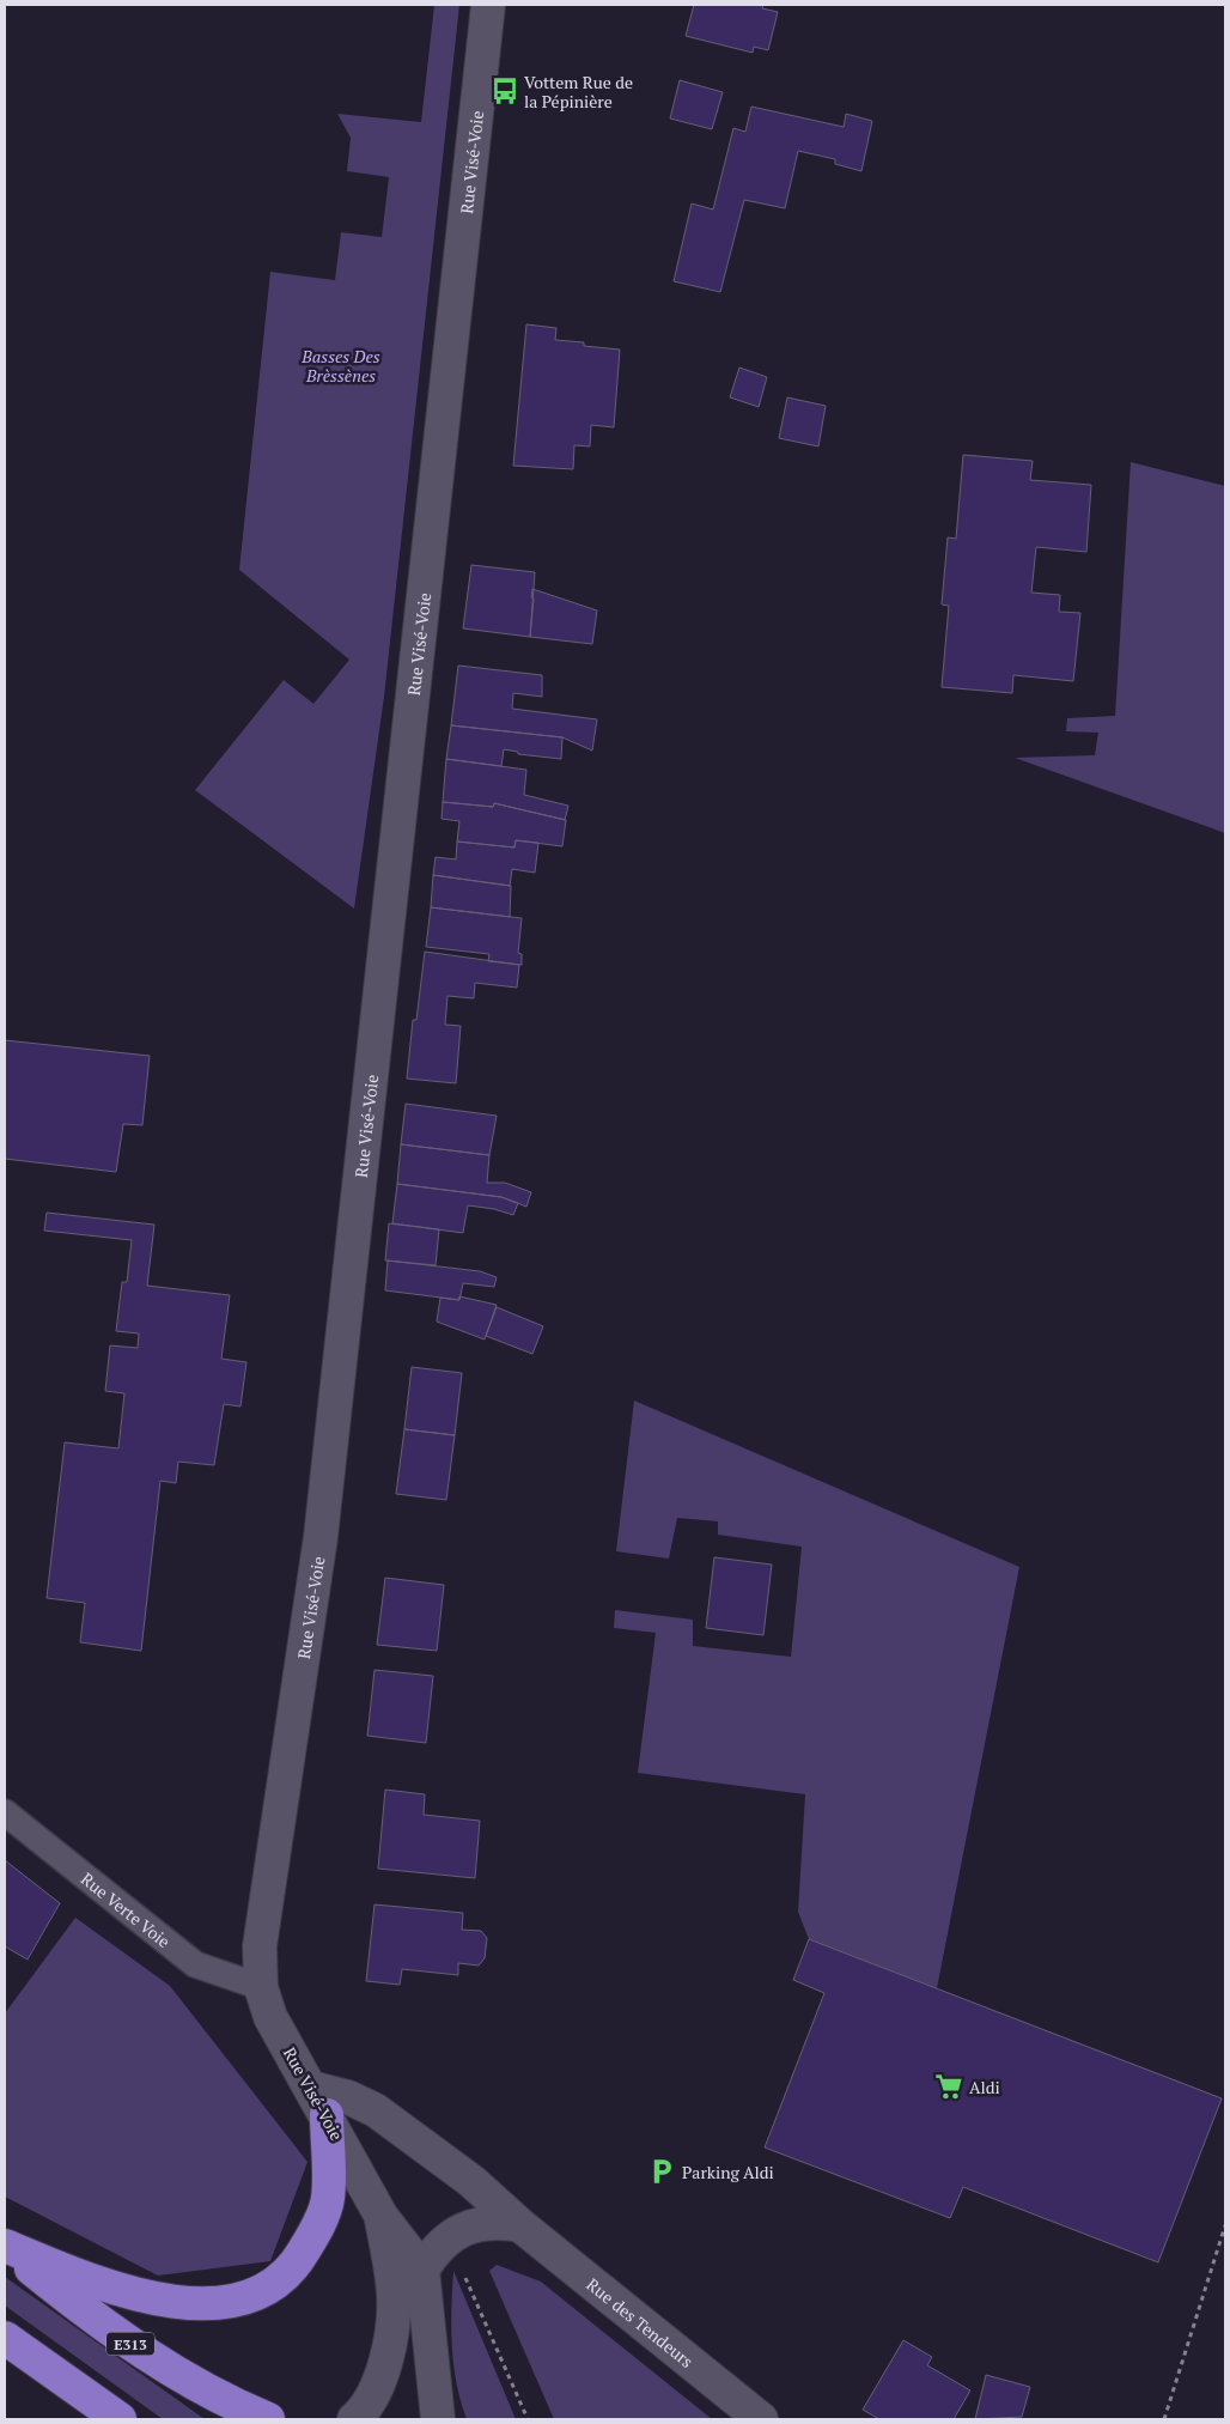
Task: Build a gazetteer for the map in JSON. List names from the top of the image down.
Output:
{
  "streets": {
    "highway": ["E313"],
    "street": ["Rue Visé-Voie", "Rue des Tendeurs"],
    "lane": ["Rue Verte Voie"]
  },
  "crossings": [
    ["Rue Visé-Voie", "Rue Verte Voie"],
    ["Rue Visé-Voie", "Rue des Tendeurs"]
  ],
  "parks": ["Basses Des Brèssènes"],
  "places": {
    "bus stop": ["Vottem Rue de la Pépinière"],
    "supermarket": ["Aldi"],
    "parking": ["Parking Aldi"]
  }
}
